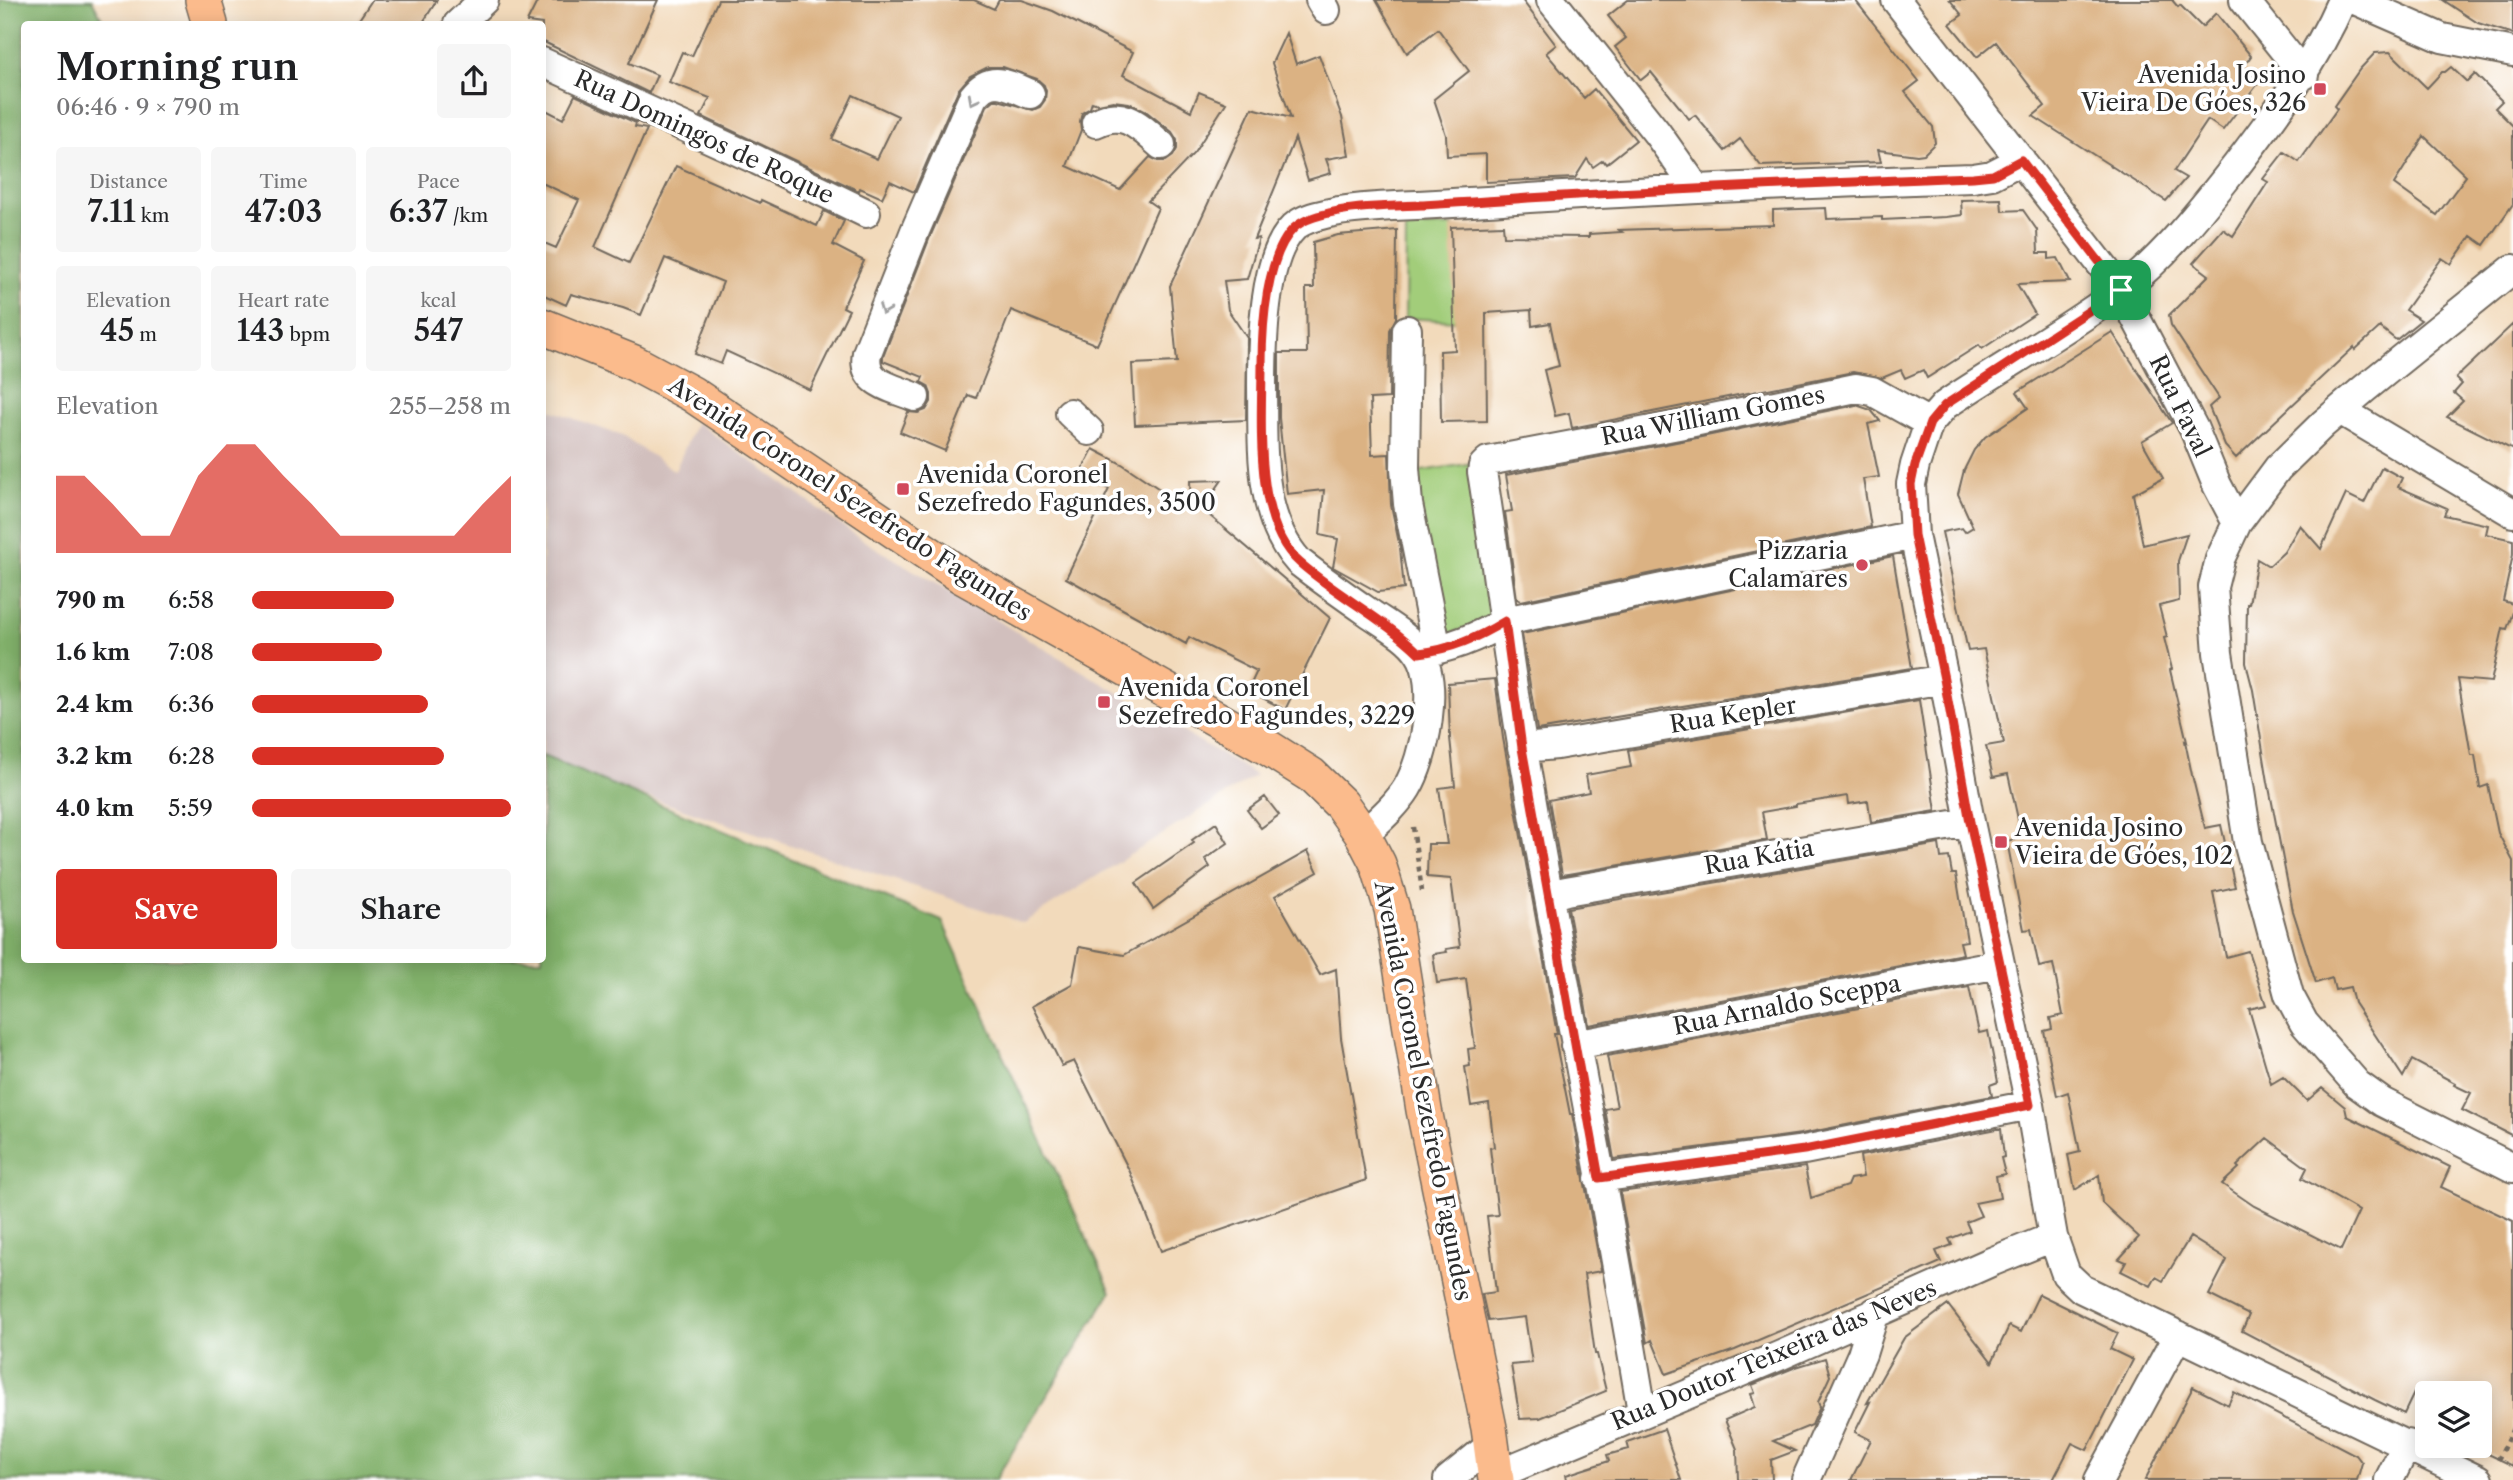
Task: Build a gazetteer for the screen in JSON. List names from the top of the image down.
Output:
{
  "streets": {
    "main road": ["Avenida Coronel Sezefredo Fagundes"],
    "street": [
      "Rua Domingos de Roque",
      "Rua Faval",
      "Rua William Gomes",
      "Rua Kepler",
      "Rua Kátia",
      "Rua Arnaldo Sceppa",
      "Rua Doutor Teixeira das Neves"
    ]
  },
  "crossings": [
    ["Avenida Coronel Sezefredo Fagundes", "Rua Doutor Teixeira das Neves"]
  ],
  "places": {
    "transit": [
      "Avenida Josino Vieira De Góes, 326",
      "Avenida Coronel Sezefredo Fagundes, 3500",
      "Avenida Coronel Sezefredo Fagundes, 3229",
      "Avenida Josino Vieira de Góes, 102"
    ],
    "other": ["Pizzaria Calamares"]
  },
  "page": {
    "heading": ["Morning run", "06:46 · 9 × 790 m"],
    "stats": [
      ["Distance", "7.11 km"],
      ["Time", "47:03"],
      ["Pace", "6:37 /km"],
      ["Elevation", "45 m"],
      ["Heart rate", "143 bpm"],
      ["kcal", "547"]
    ],
    "chart": ["Elevation", "255–258 m"],
    "list": [
      {
        "name": "790 m",
        "note": "6:58"
      },
      {
        "name": "1.6 km",
        "note": "7:08"
      },
      {
        "name": "2.4 km",
        "note": "6:36"
      },
      {
        "name": "3.2 km",
        "note": "6:28"
      },
      {
        "name": "4.0 km",
        "note": "5:59"
      }
    ],
    "buttons": ["Save", "Share"]
  }
}
